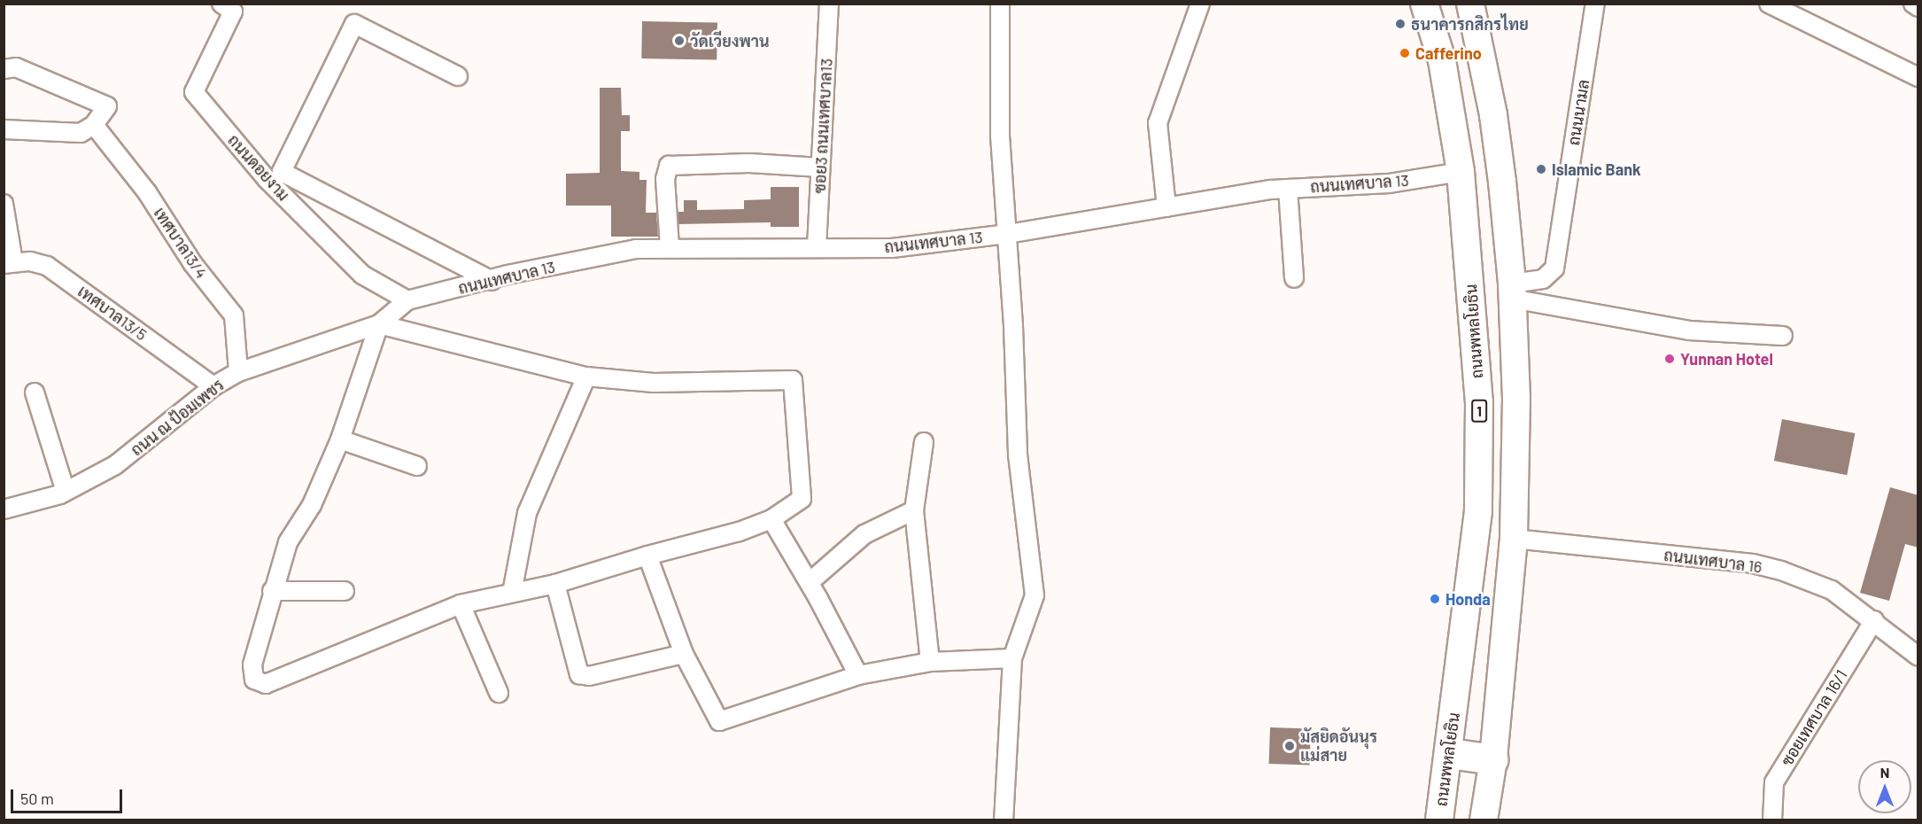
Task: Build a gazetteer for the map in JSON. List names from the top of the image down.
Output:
{
  "streets": {
    "main road": ["ถนนพหลโยธิน", "1"],
    "street": [
      "ถนนนามล",
      "ซอย3 ถนนเทศบาล13",
      "ถนนดอยงาม",
      "ถนนเทศบาล 13",
      "เทศบาล13/4",
      "เทศบาล13/5",
      "ถนน ณ ป้อมเพชร",
      "ถนนเทศบาล 16",
      "ซอยเทศบาล 16/1"
    ]
  },
  "crossings": [
    ["ซอย3 ถนนเทศบาล13", "ถนนเทศบาล 13"],
    ["ถนนดอยงาม", "ถนนเทศบาล 13"],
    ["ถนนดอยงาม", "ถนน ณ ป้อมเพชร"],
    ["ถนนเทศบาล 13", "ถนนพหลโยธิน"],
    ["ถนนเทศบาล 13", "ถนน ณ ป้อมเพชร"],
    ["เทศบาล13/4", "ถนน ณ ป้อมเพชร"],
    ["เทศบาล13/5", "ถนน ณ ป้อมเพชร"],
    ["ถนนเทศบาล 16", "ซอยเทศบาล 16/1"]
  ],
  "places": [
    "ธนาคารกสิกรไทย",
    "วัดเวียงพาน",
    "Cafferino",
    "Islamic Bank",
    "Yunnan Hotel",
    "Honda",
    "มัสยิดอันนุร แม่สาย"
  ],
  "scale_bar": "50 m",
  "north": "top"
}
